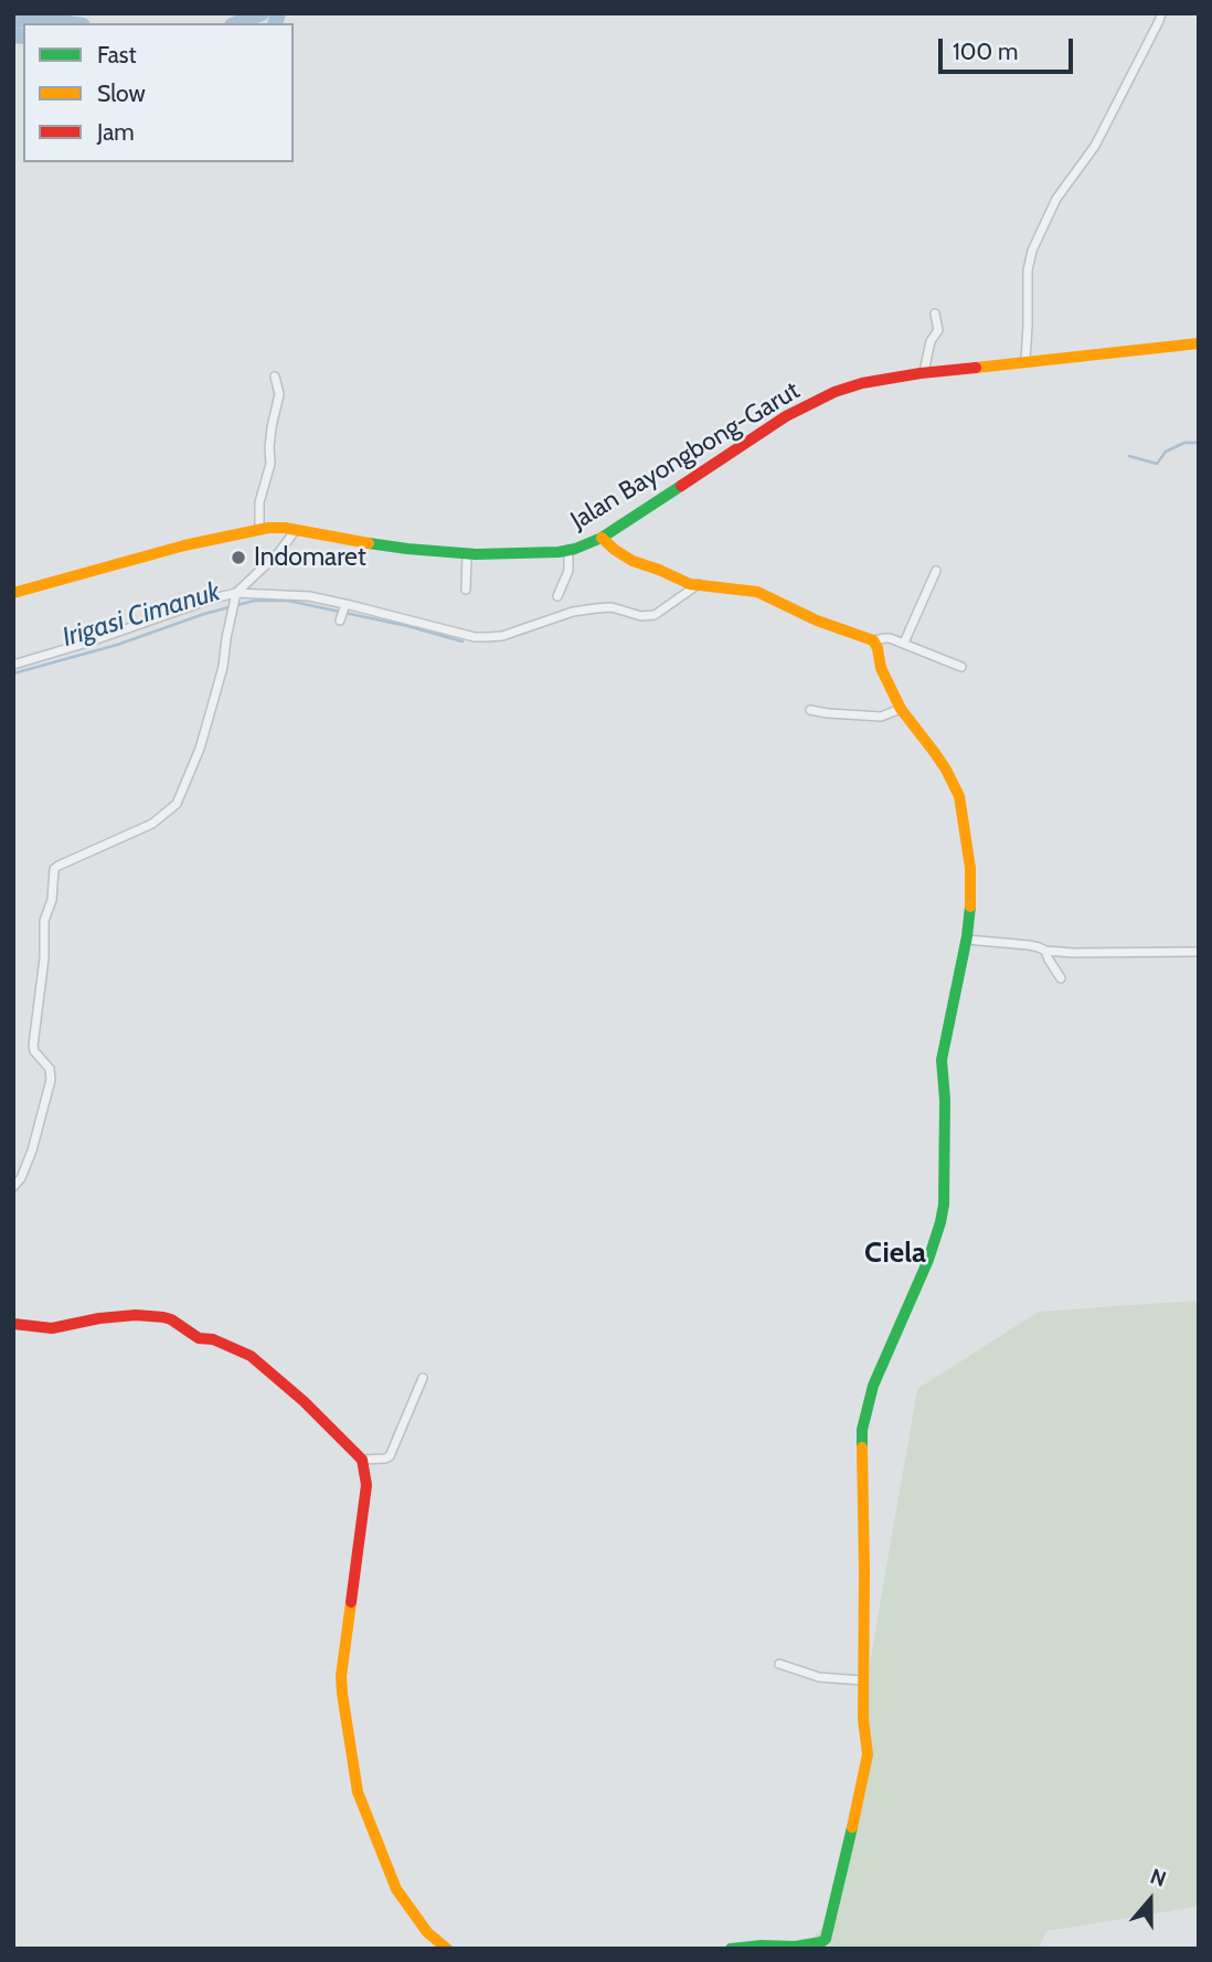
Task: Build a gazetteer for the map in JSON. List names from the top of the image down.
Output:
{
  "streets": {
    "street": ["Jalan Bayongbong-Garut"]
  },
  "districts": ["Ciela"],
  "water": ["Irigasi Cimanuk"],
  "places": ["Indomaret"],
  "legend": ["Fast", "Slow", "Jam"],
  "scale_bar": "100 m",
  "north": "top"
}
